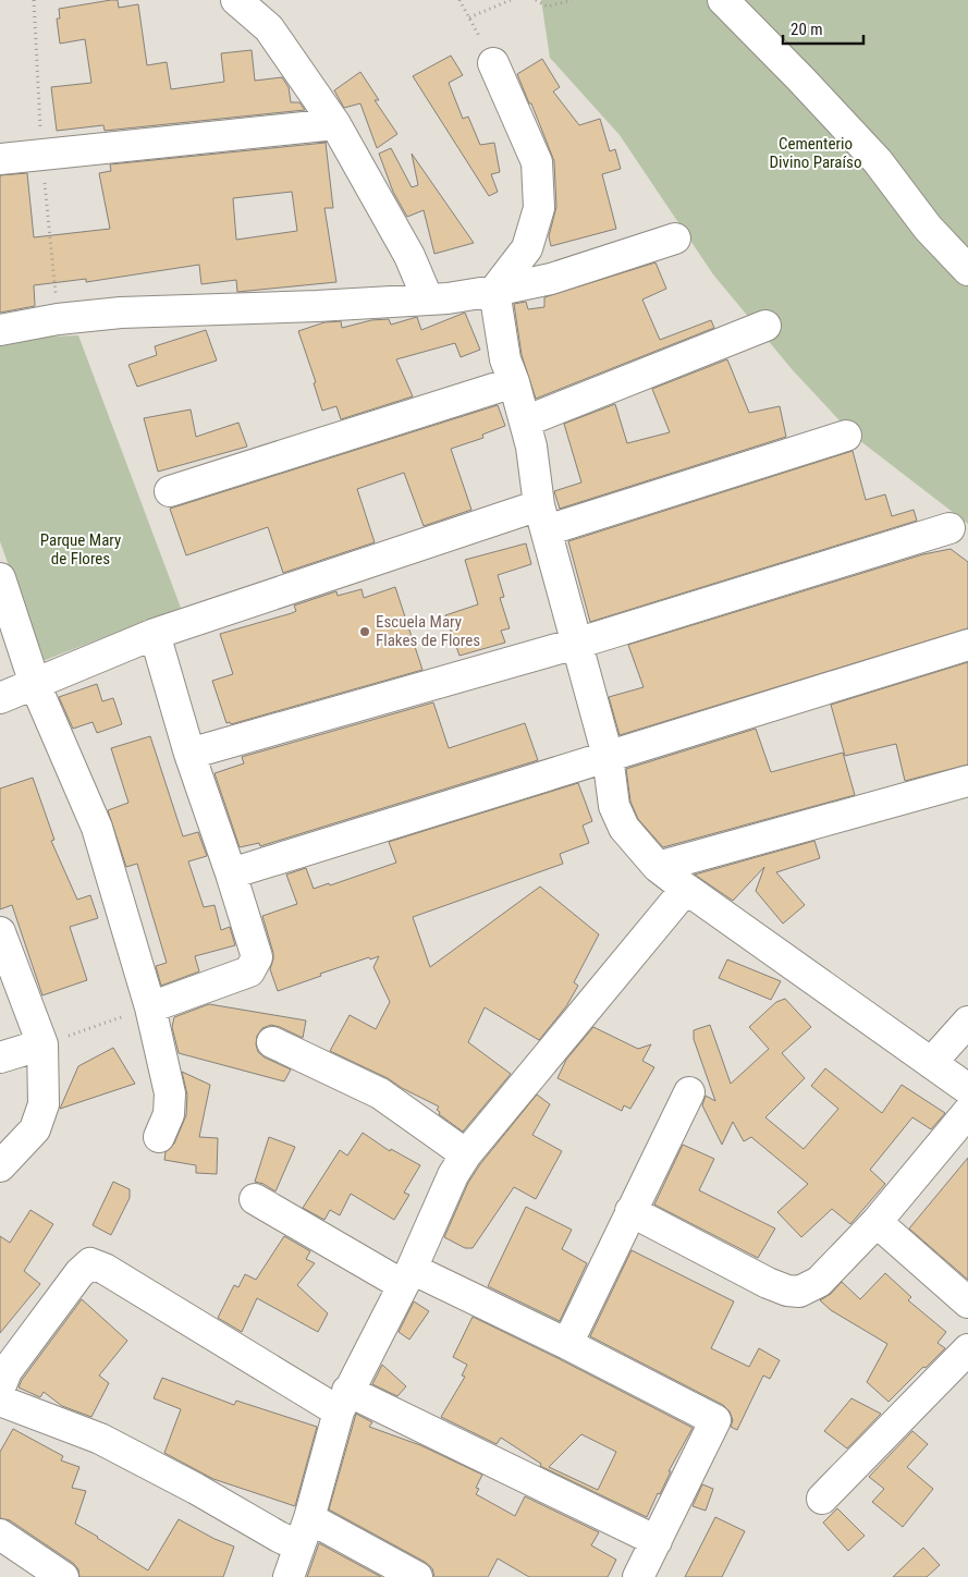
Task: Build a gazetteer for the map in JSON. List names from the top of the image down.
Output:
{
  "parks": ["Cementerio Divino Paraíso", "Parque Mary de Flores"],
  "places": ["Escuela Mary Flakes de Flores"],
  "scale_bar": "20 m"
}
